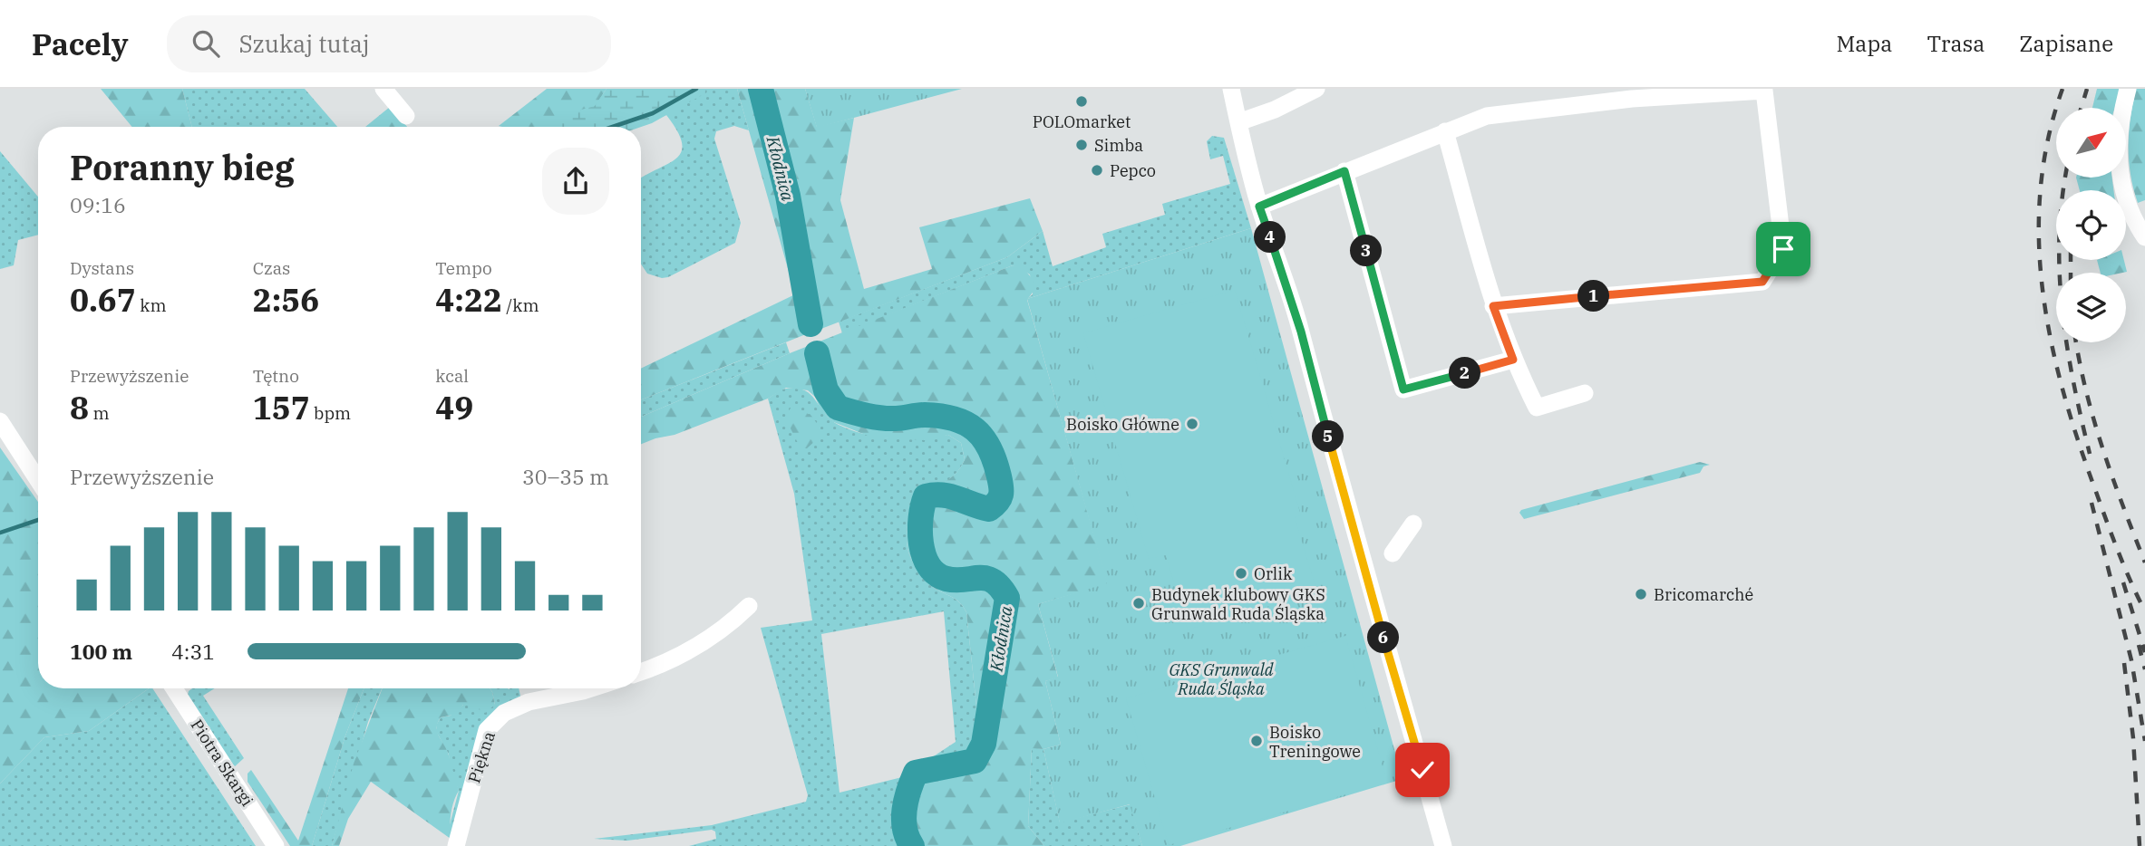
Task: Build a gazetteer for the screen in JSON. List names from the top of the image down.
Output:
{
  "streets": {
    "street": ["Piękna", "Piotra Skargi"]
  },
  "water": ["Kłodnica"],
  "parks": ["GKS Grunwald Ruda Śląska"],
  "places": [
    "POLOmarket",
    "Simba",
    "Pepco",
    "Boisko Główne",
    "Orlik",
    "Bricomarché",
    "Budynek klubowy GKS Grunwald Ruda Śląska",
    "Boisko Treningowe"
  ],
  "north": "top right",
  "page": {
    "header": "Pacely",
    "search": "Szukaj tutaj",
    "nav": ["Mapa", "Trasa", "Zapisane"],
    "heading": ["Poranny bieg", "09:16"],
    "pins": [
      "4",
      "3",
      "1",
      "2",
      "5",
      "6"
    ],
    "stats": [
      ["Dystans", "0.67 km"],
      ["Czas", "2:56"],
      ["Tempo", "4:22 /km"],
      ["Przewyższenie", "8 m"],
      ["Tętno", "157 bpm"],
      ["kcal", "49"]
    ],
    "chart": ["Przewyższenie", "30–35 m"],
    "list": [
      {
        "name": "100 m",
        "note": "4:31"
      }
    ]
  }
}
